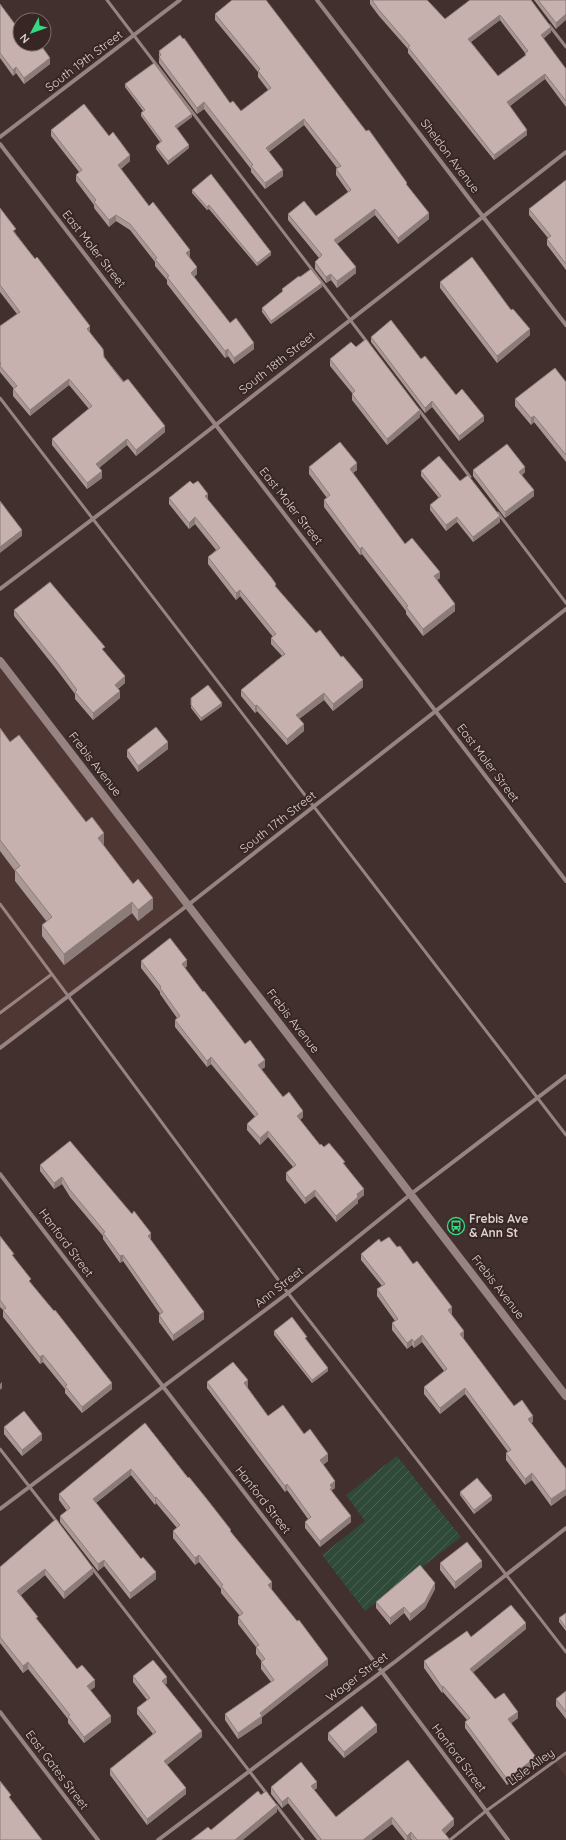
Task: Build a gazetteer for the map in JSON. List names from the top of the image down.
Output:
{
  "streets": {
    "main road": ["Frebis Avenue"],
    "street": [
      "South 19th Street",
      "Sheldon Avenue",
      "East Moler Street",
      "South 18th Street",
      "South 17th Street",
      "Hanford Street",
      "Ann Street",
      "Wager Street",
      "East Gates Street"
    ],
    "lane": ["Lisle Alley"]
  },
  "crossings": [
    ["Sheldon Avenue", "South 18th Street"],
    ["East Moler Street", "South 18th Street"],
    ["East Moler Street", "South 17th Street"],
    ["Frebis Avenue", "South 17th Street"],
    ["Frebis Avenue", "Ann Street"],
    ["Hanford Street", "Ann Street"],
    ["Hanford Street", "Wager Street"],
    ["Hanford Street", "Lisle Alley"]
  ],
  "places": {
    "bus stop": ["Frebis Ave & Ann St"]
  },
  "north": "bottom left"
}
